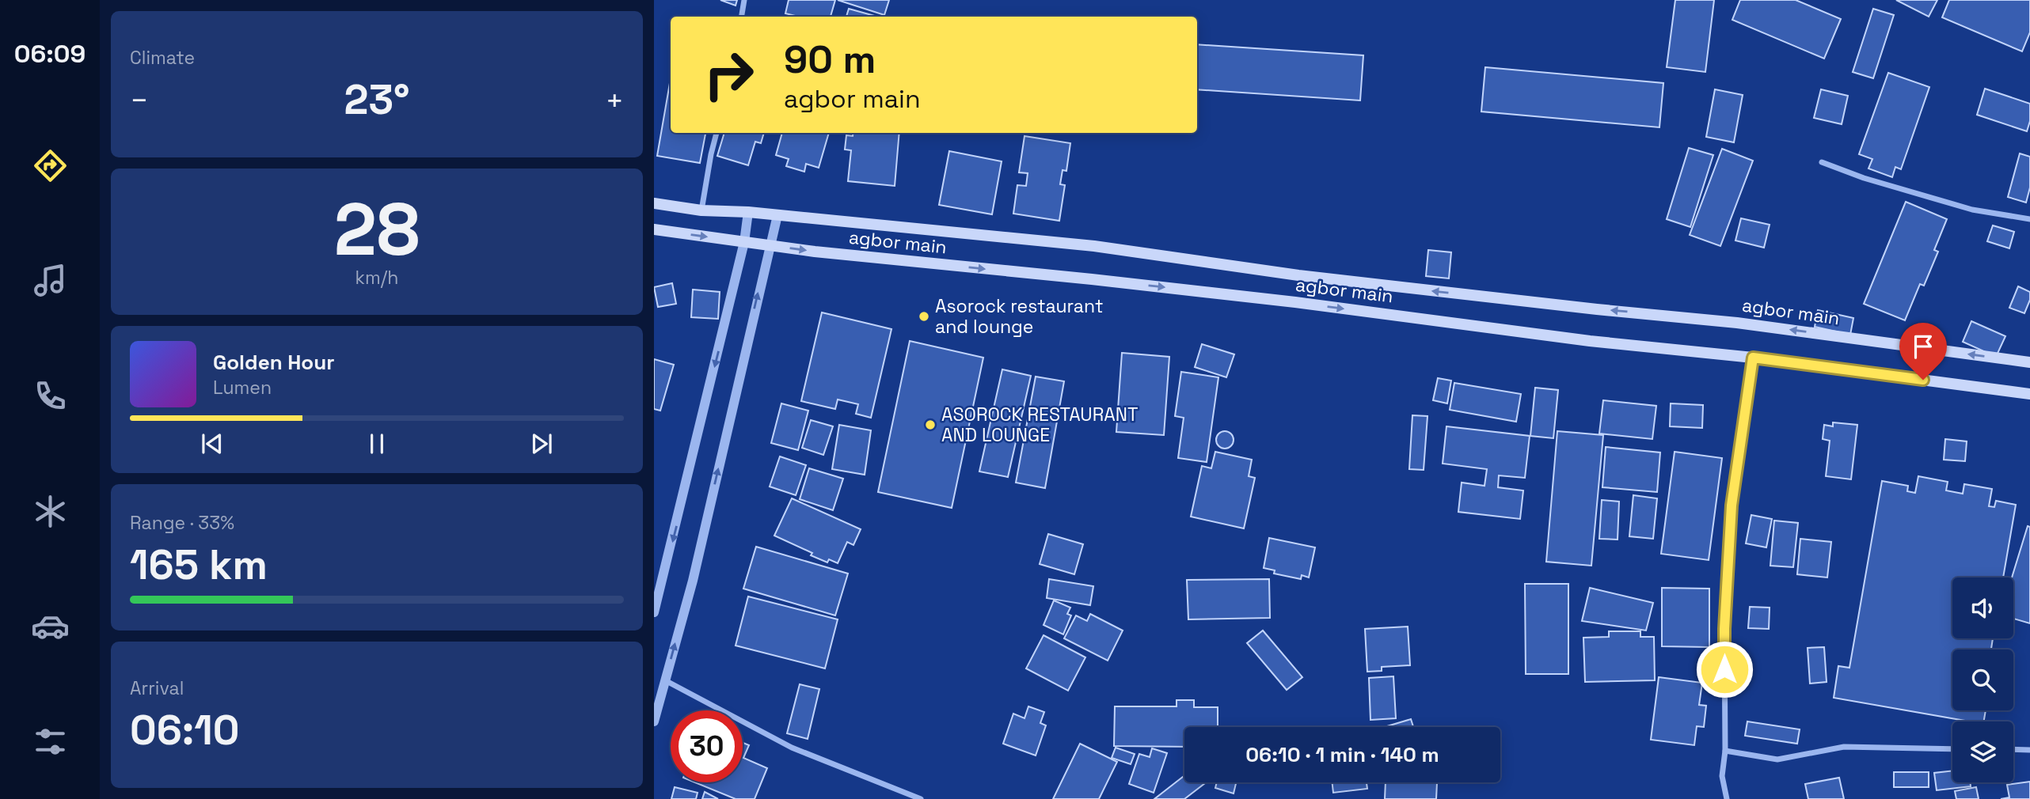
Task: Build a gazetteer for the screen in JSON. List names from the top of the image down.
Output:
{
  "streets": {
    "main road": ["agbor main"]
  },
  "places": ["Asorock restaurant and lounge", "ASOROCK RESTAURANT AND LOUNGE"],
  "page": {
    "tabs": "06:09",
    "tile": [
      "Climate",
      ["28", "km/h"],
      ["Range · 33%", "165 km"],
      ["Arrival", "06:10"]
    ],
    "turn": ["90 m", "agbor main"],
    "heat": ["−", "23°", "+"],
    "song": ["Golden Hour", "Lumen"],
    "limit": "30",
    "trip": "06:10 · 1 min · 140 m"
  }
}
